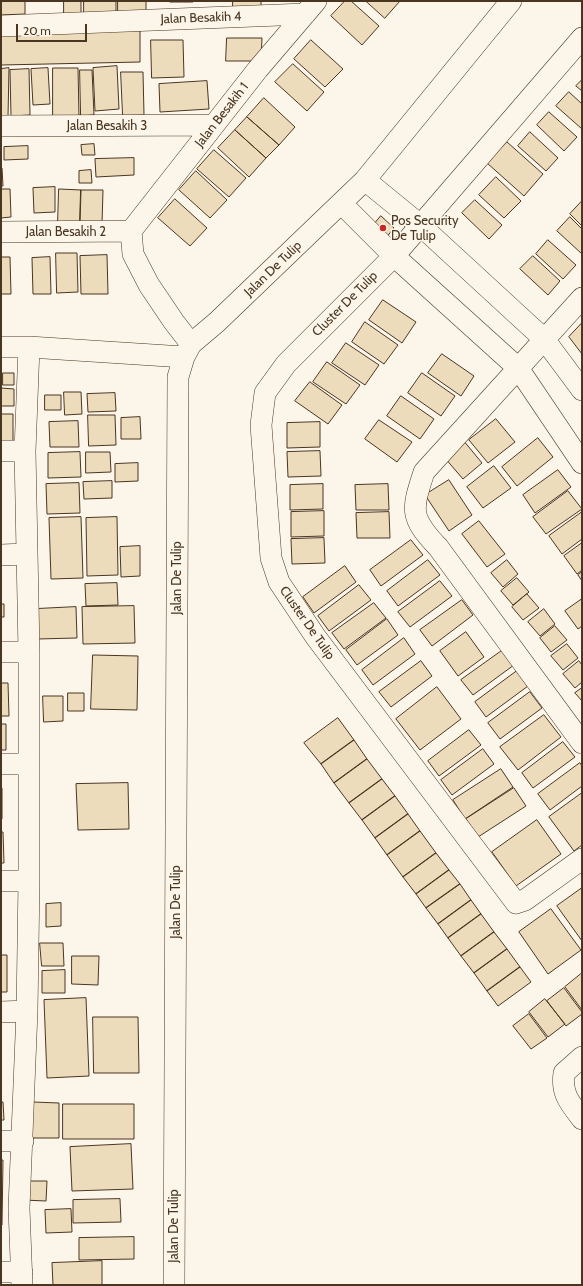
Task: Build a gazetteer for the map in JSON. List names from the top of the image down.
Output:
{
  "streets": {
    "street": [
      "Jalan Besakih 4",
      "Jalan Besakih 1",
      "Jalan Besakih 3",
      "Jalan Besakih 2",
      "Jalan De Tulip",
      "Cluster De Tulip"
    ]
  },
  "crossings": [
    ["Jalan Besakih 4", "Jalan Besakih 1"],
    ["Jalan Besakih 1", "Jalan Besakih 3"],
    ["Jalan Besakih 1", "Jalan Besakih 2"]
  ],
  "places": ["Pos Security De Tulip"],
  "scale_bar": "20 m"
}
